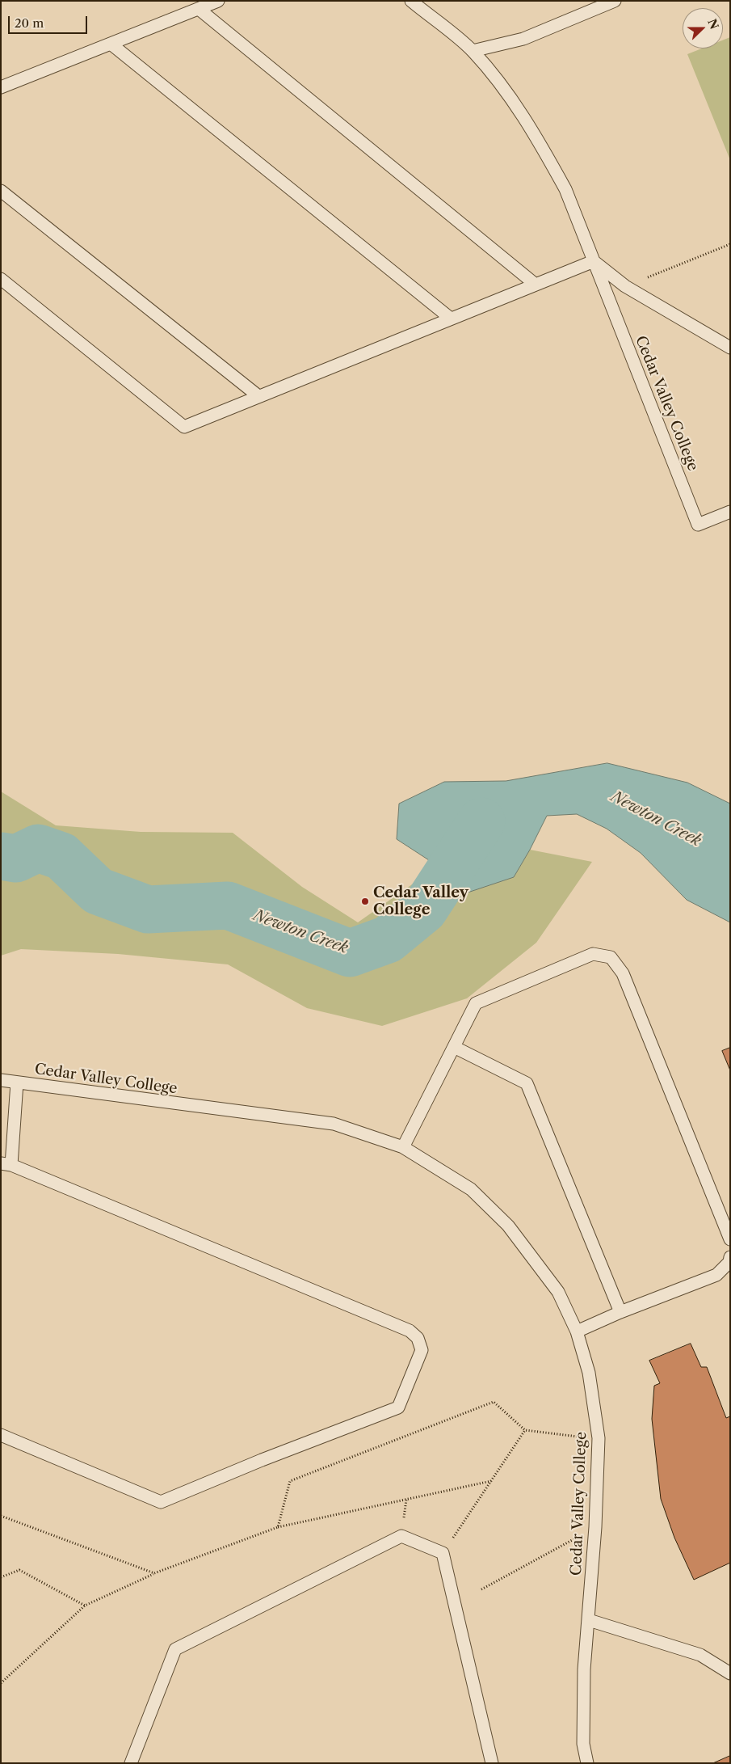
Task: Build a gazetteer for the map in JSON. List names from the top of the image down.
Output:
{
  "streets": {
    "lane": ["Cedar Valley College"]
  },
  "water": ["Newton Creek"],
  "places": ["Cedar Valley College"],
  "scale_bar": "20 m",
  "north": "right"
}
